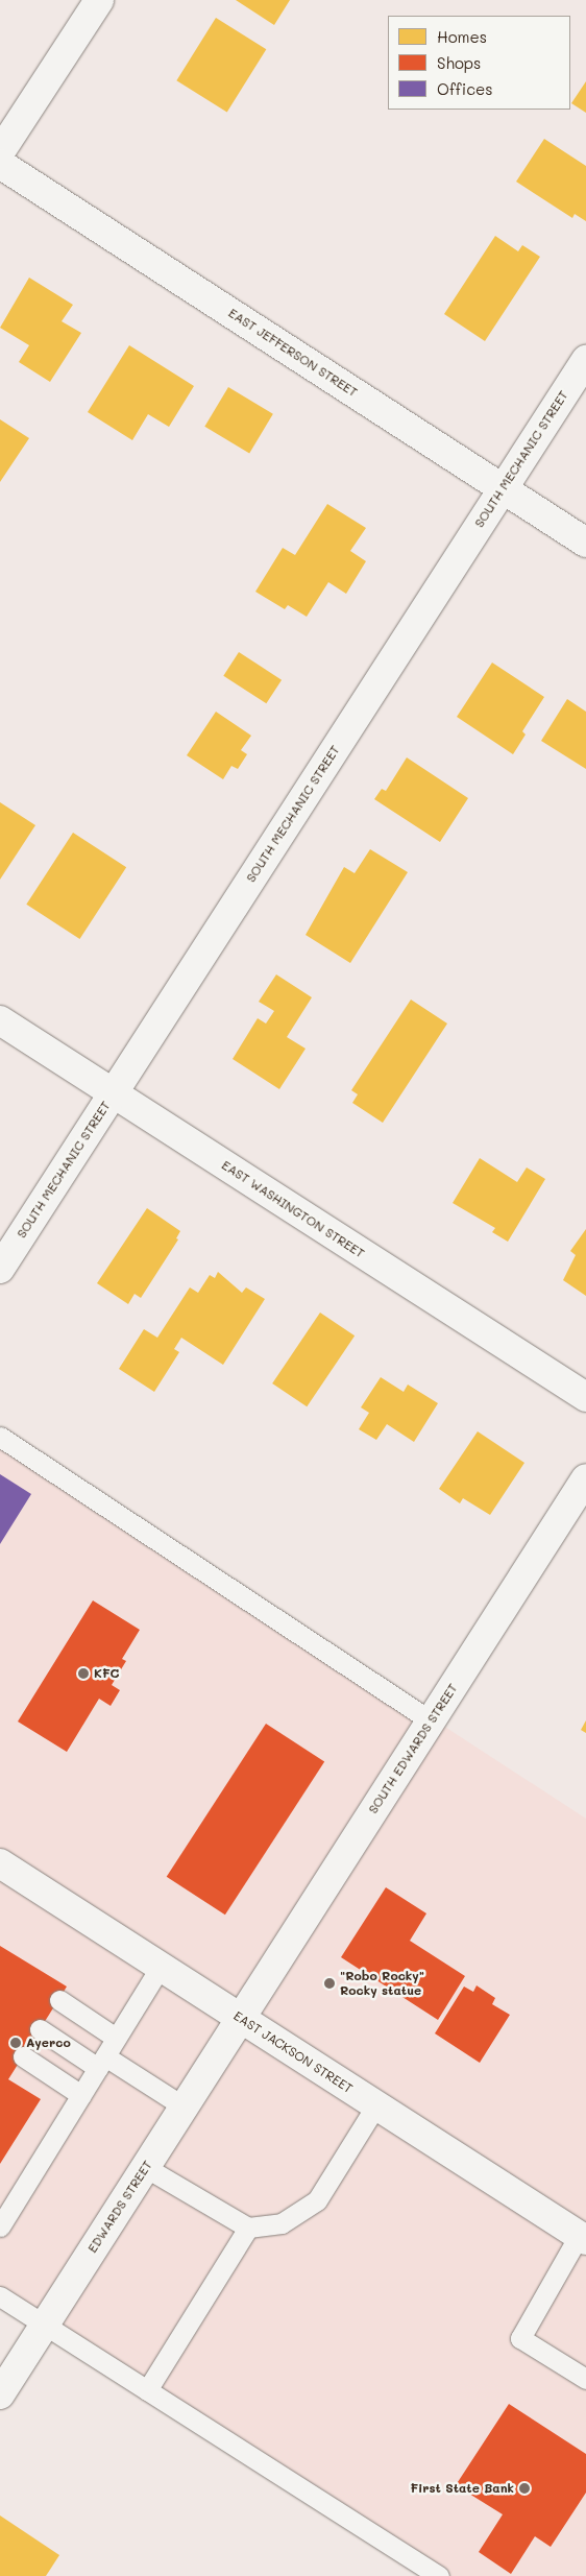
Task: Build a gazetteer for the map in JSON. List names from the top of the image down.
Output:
{
  "streets": {
    "main road": [
      "EAST JEFFERSON STREET",
      "SOUTH MECHANIC STREET",
      "EAST WASHINGTON STREET",
      "SOUTH EDWARDS STREET",
      "EAST JACKSON STREET",
      "EDWARDS STREET"
    ]
  },
  "crossings": [
    ["EAST JEFFERSON STREET", "SOUTH MECHANIC STREET"],
    ["SOUTH MECHANIC STREET", "EAST WASHINGTON STREET"],
    ["SOUTH EDWARDS STREET", "EAST JACKSON STREET"],
    ["SOUTH EDWARDS STREET", "EDWARDS STREET"],
    ["EAST JACKSON STREET", "EDWARDS STREET"]
  ],
  "places": [
    "KFC",
    "\"Robo Rocky\" Rocky statue",
    "Ayerco",
    "First State Bank"
  ],
  "legend": ["Homes", "Shops", "Offices"]
}
